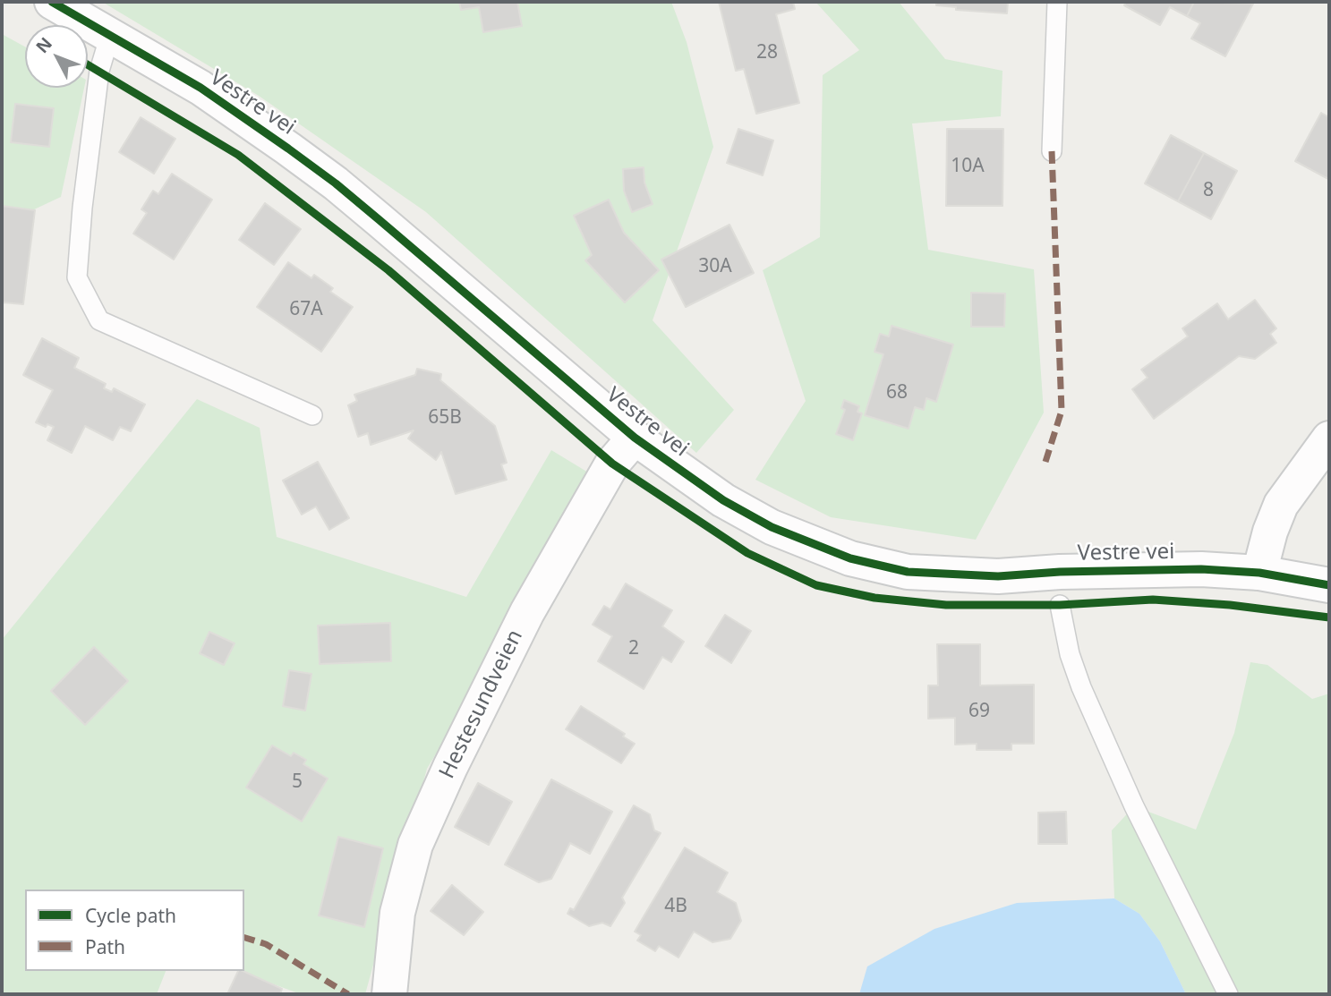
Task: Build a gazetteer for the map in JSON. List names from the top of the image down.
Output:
{
  "streets": {
    "street": ["Vestre vei", "Hestesundveien"]
  },
  "crossings": [
    ["Vestre vei", "Hestesundveien"]
  ],
  "house_numbers": [
    "28",
    "10A",
    "8",
    "30A",
    "67A",
    "68",
    "65B",
    "2",
    "69",
    "5",
    "4B"
  ],
  "legend": ["Cycle path", "Path"],
  "north": "top left"
}
